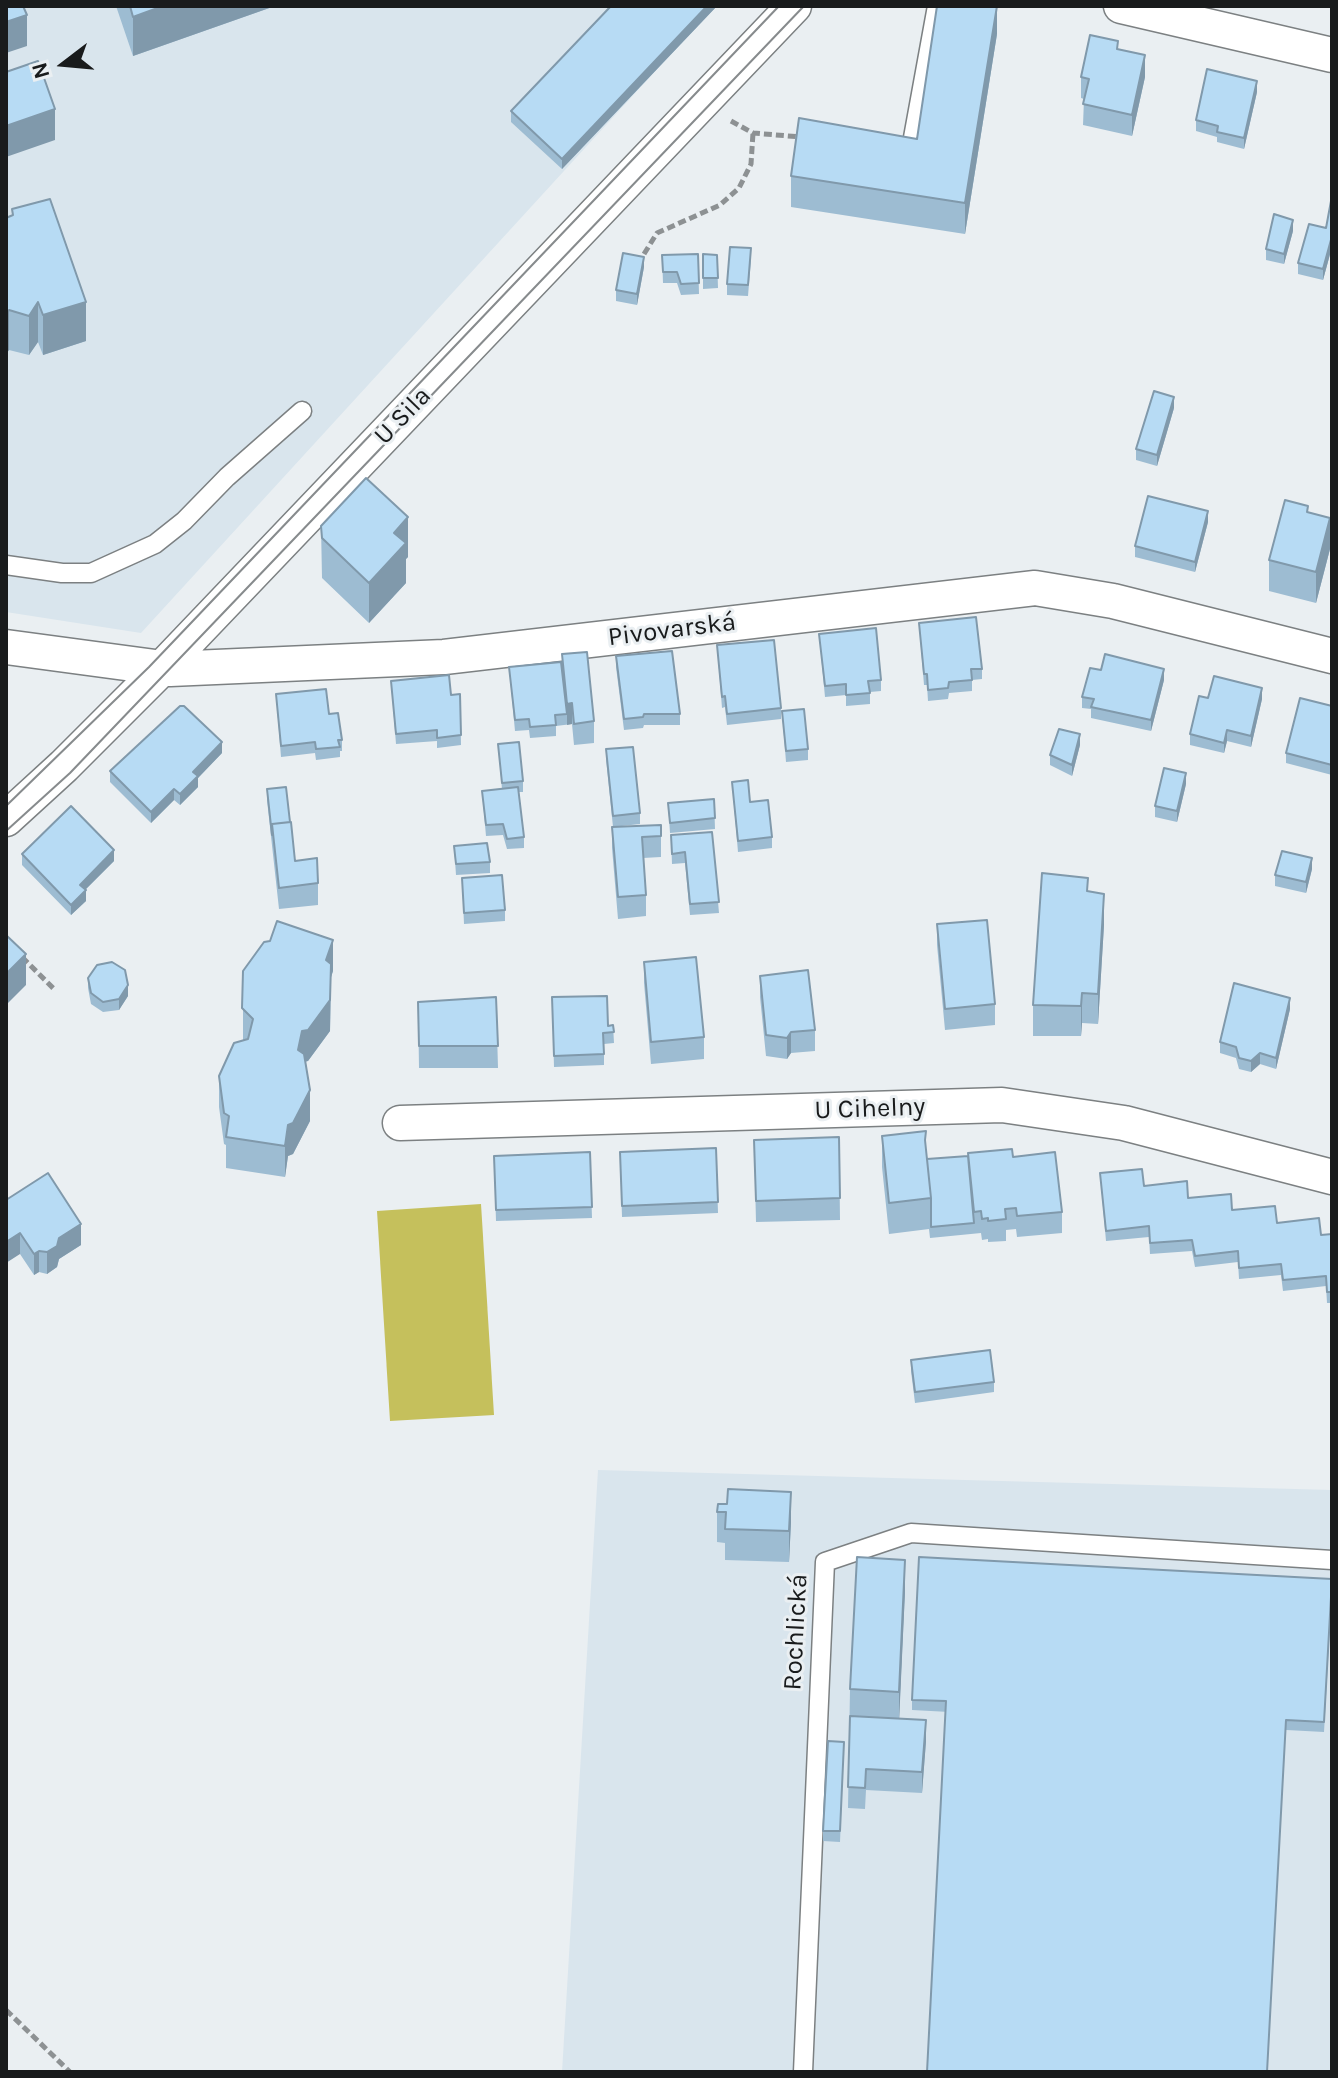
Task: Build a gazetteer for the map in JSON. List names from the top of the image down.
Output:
{
  "streets": {
    "street": ["U Sila", "Pivovarská", "U Cihelny"],
    "lane": ["Rochlická"]
  },
  "crossings": [
    ["U Sila", "Pivovarská"]
  ],
  "north": "left"
}
